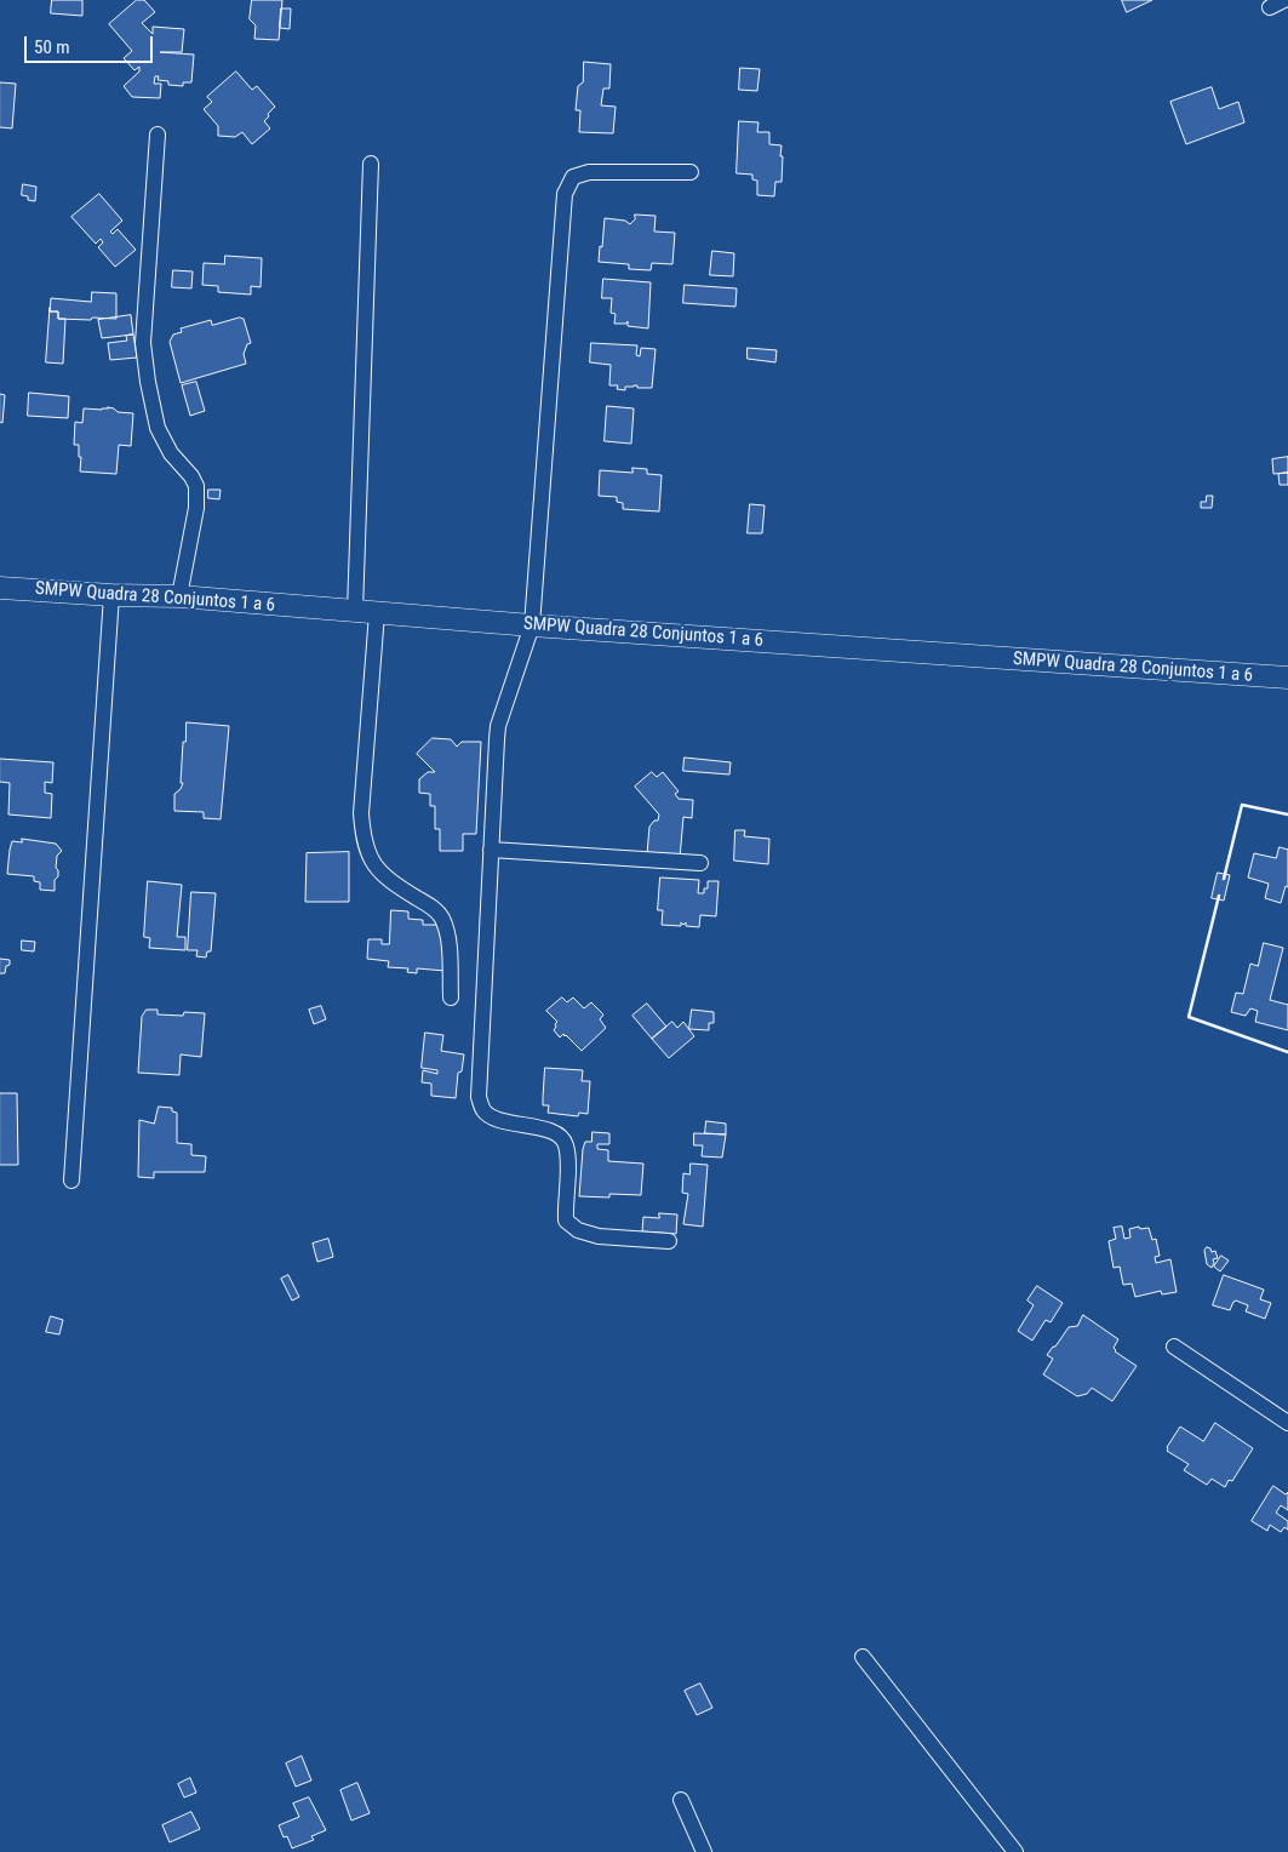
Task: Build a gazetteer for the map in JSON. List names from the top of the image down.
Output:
{
  "streets": {
    "street": ["SMPW Quadra 28 Conjuntos 1 a 6"]
  },
  "scale_bar": "50 m"
}
